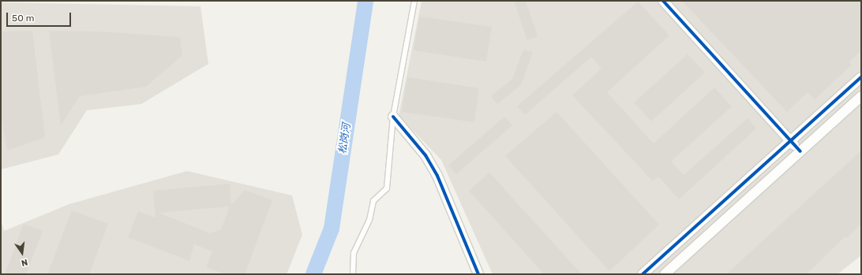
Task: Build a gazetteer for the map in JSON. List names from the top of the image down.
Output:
{
  "water": ["松岗河"],
  "scale_bar": "50 m",
  "north": "bottom"
}
